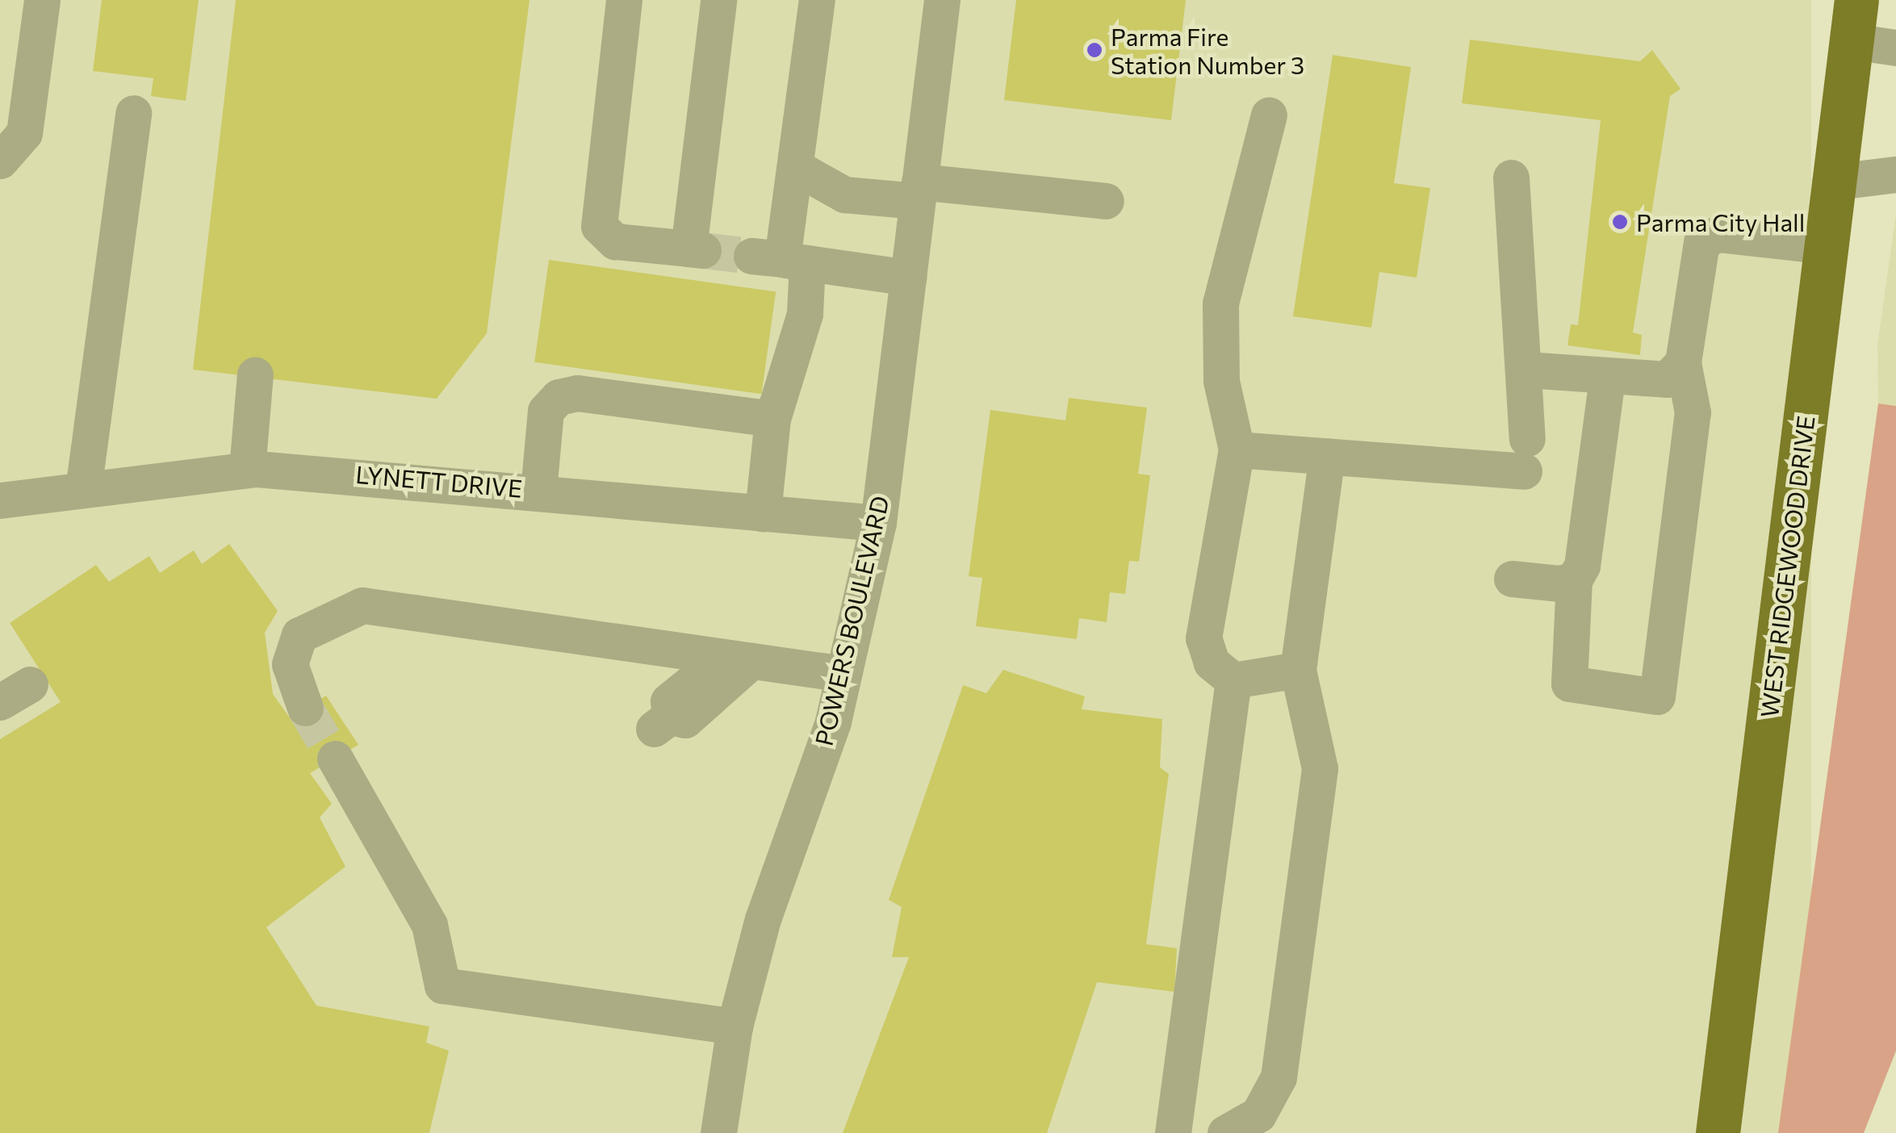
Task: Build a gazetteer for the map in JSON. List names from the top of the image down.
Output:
{
  "streets": {
    "main road": ["WEST RIDGEWOOD DRIVE"],
    "street": ["LYNETT DRIVE", "POWERS BOULEVARD"]
  },
  "crossings": [
    ["LYNETT DRIVE", "POWERS BOULEVARD"]
  ],
  "places": ["Parma Fire Station Number 3", "Parma City Hall"]
}
